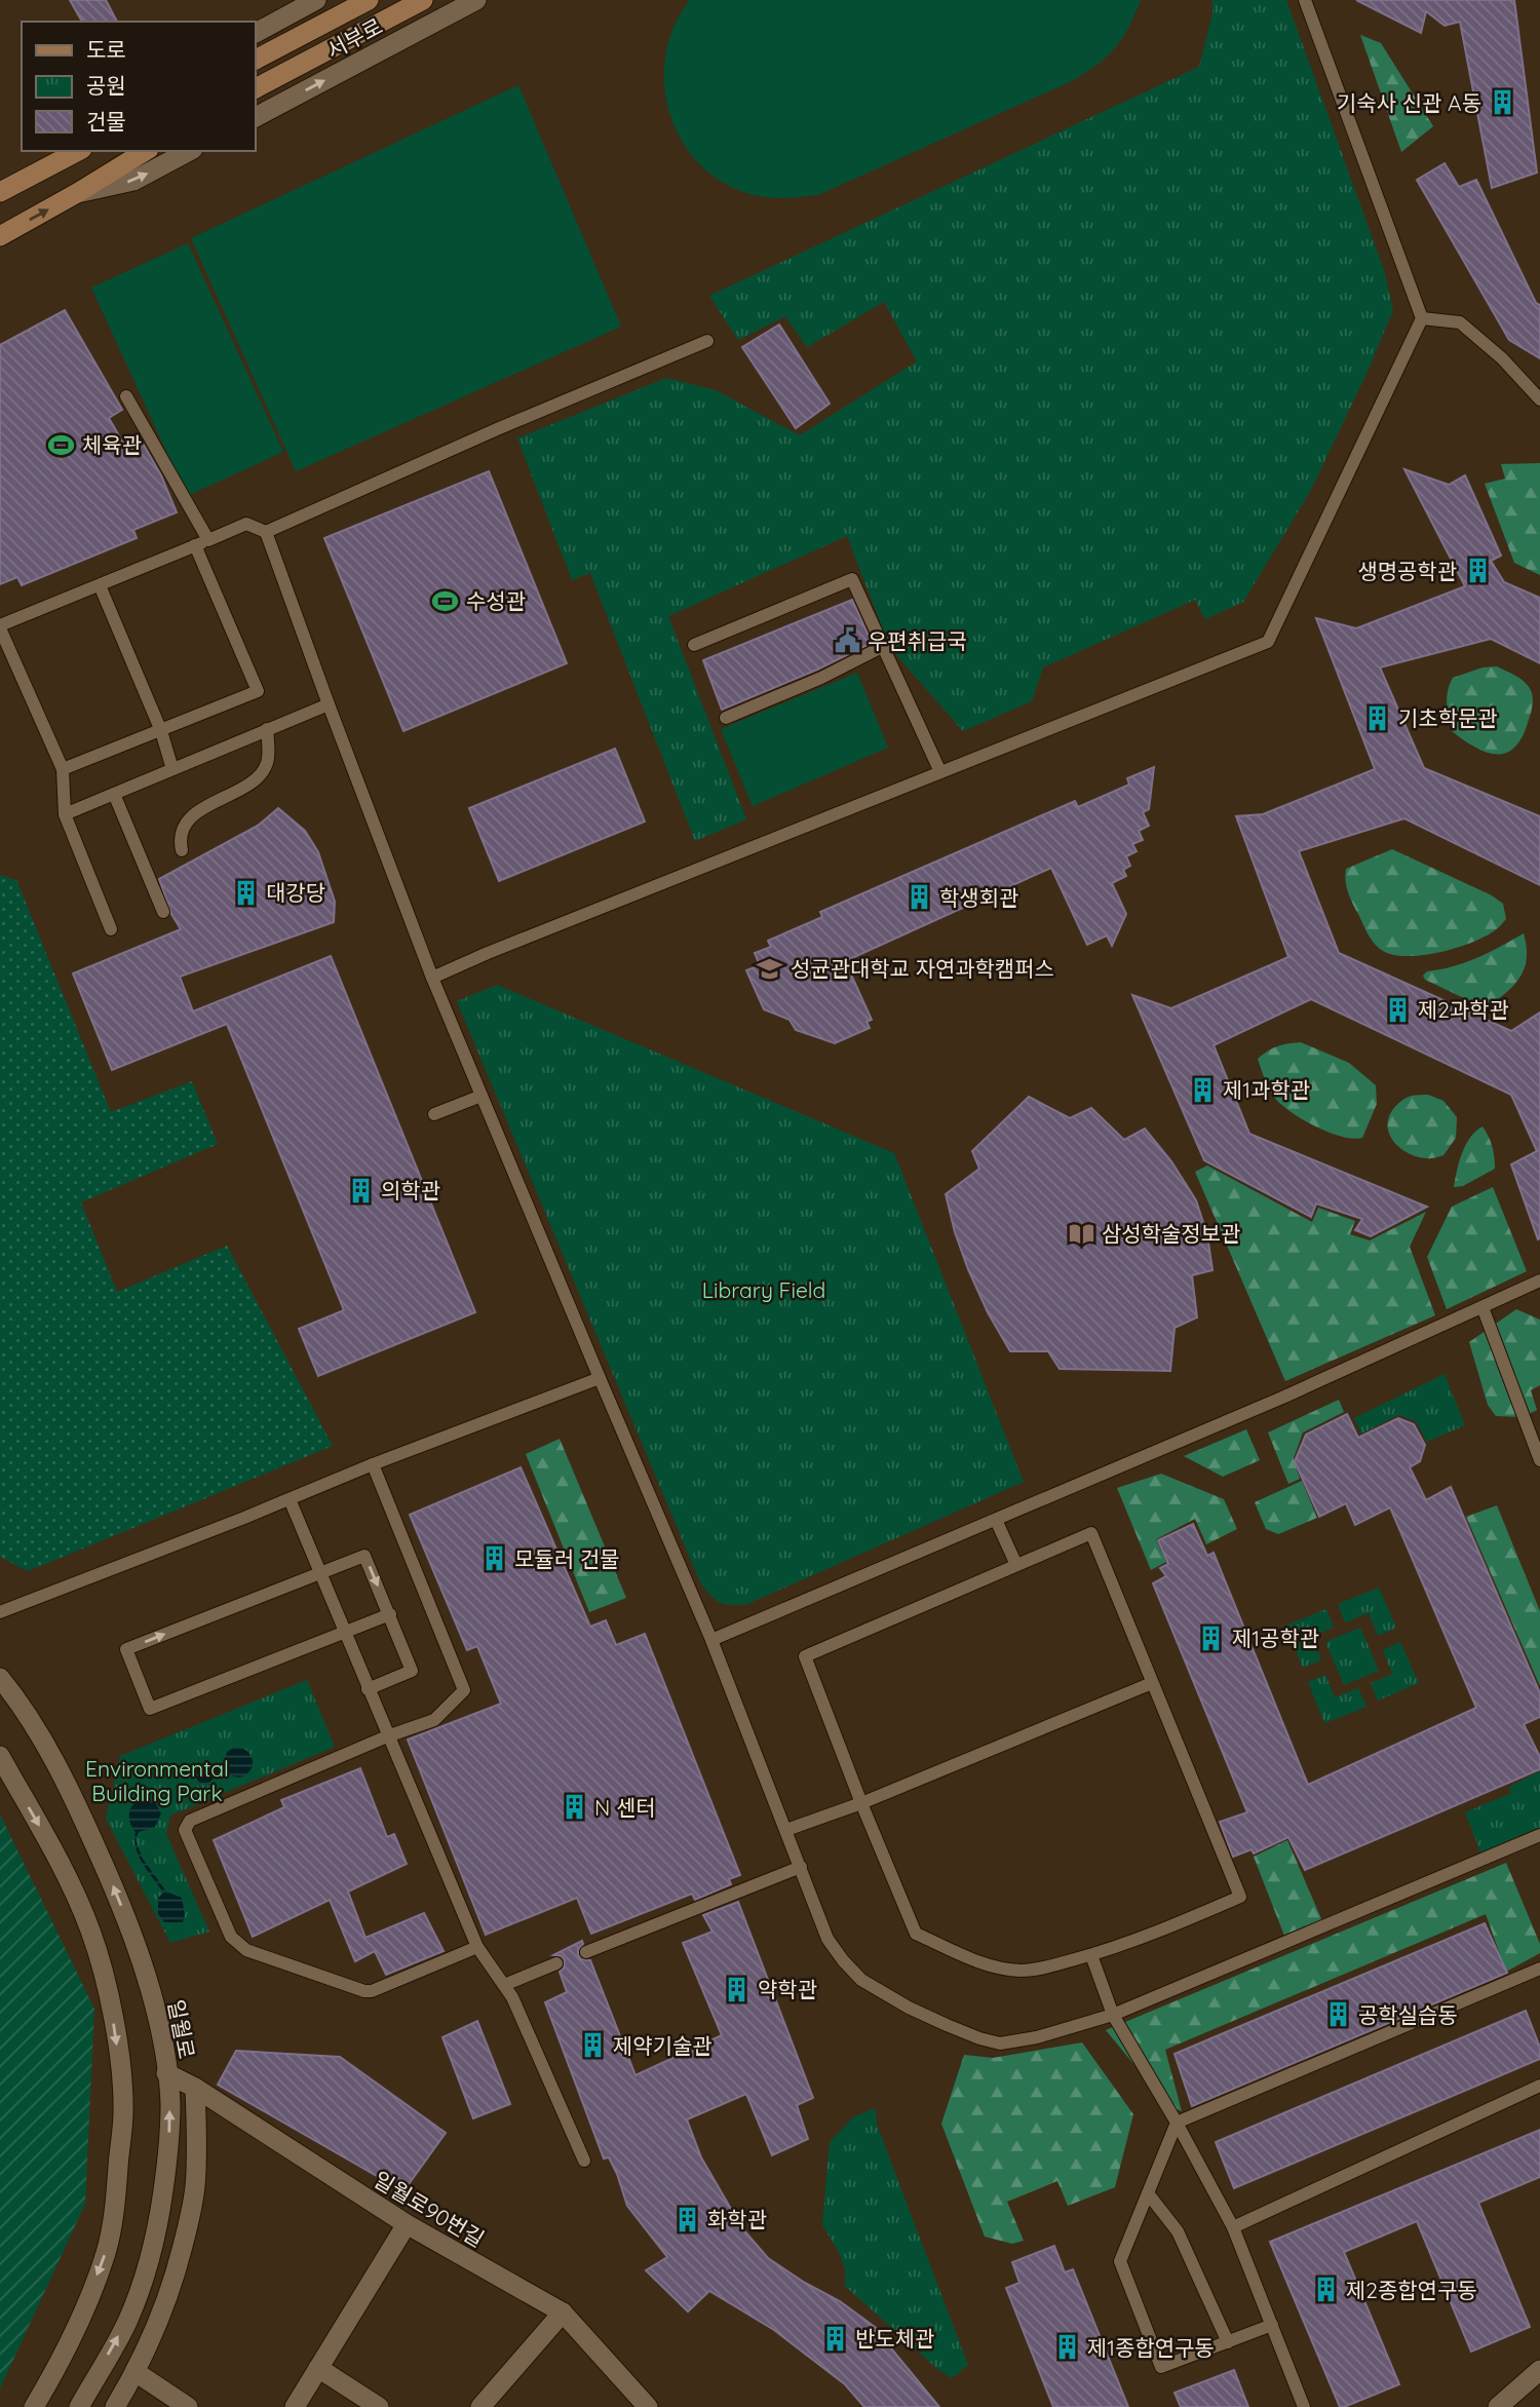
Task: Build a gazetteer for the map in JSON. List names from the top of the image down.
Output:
{
  "streets": {
    "main road": ["서부로"],
    "street": ["일월로", "일월로90번길"]
  },
  "crossings": [
    ["일월로", "일월로90번길"]
  ],
  "parks": ["Library Field", "Environmental Building Park"],
  "places": {
    "building": [
      "기숙사 신관 A동",
      "생명공학관",
      "기초학문관",
      "대강당",
      "학생회관",
      "제2과학관",
      "제1과학관",
      "의학관",
      "모듈러 건물",
      "제1공학관",
      "N 센터",
      "약학관",
      "공학실습동",
      "제약기술관",
      "화학관",
      "제2종합연구동",
      "반도체관",
      "제1종합연구동"
    ],
    "sports": ["체육관", "수성관"],
    "public building": ["우편취급국"],
    "school or university": ["성균관대학교 자연과학캠퍼스"],
    "library": ["삼성학술정보관"]
  },
  "legend": ["도로", "공원", "건물"]
}
